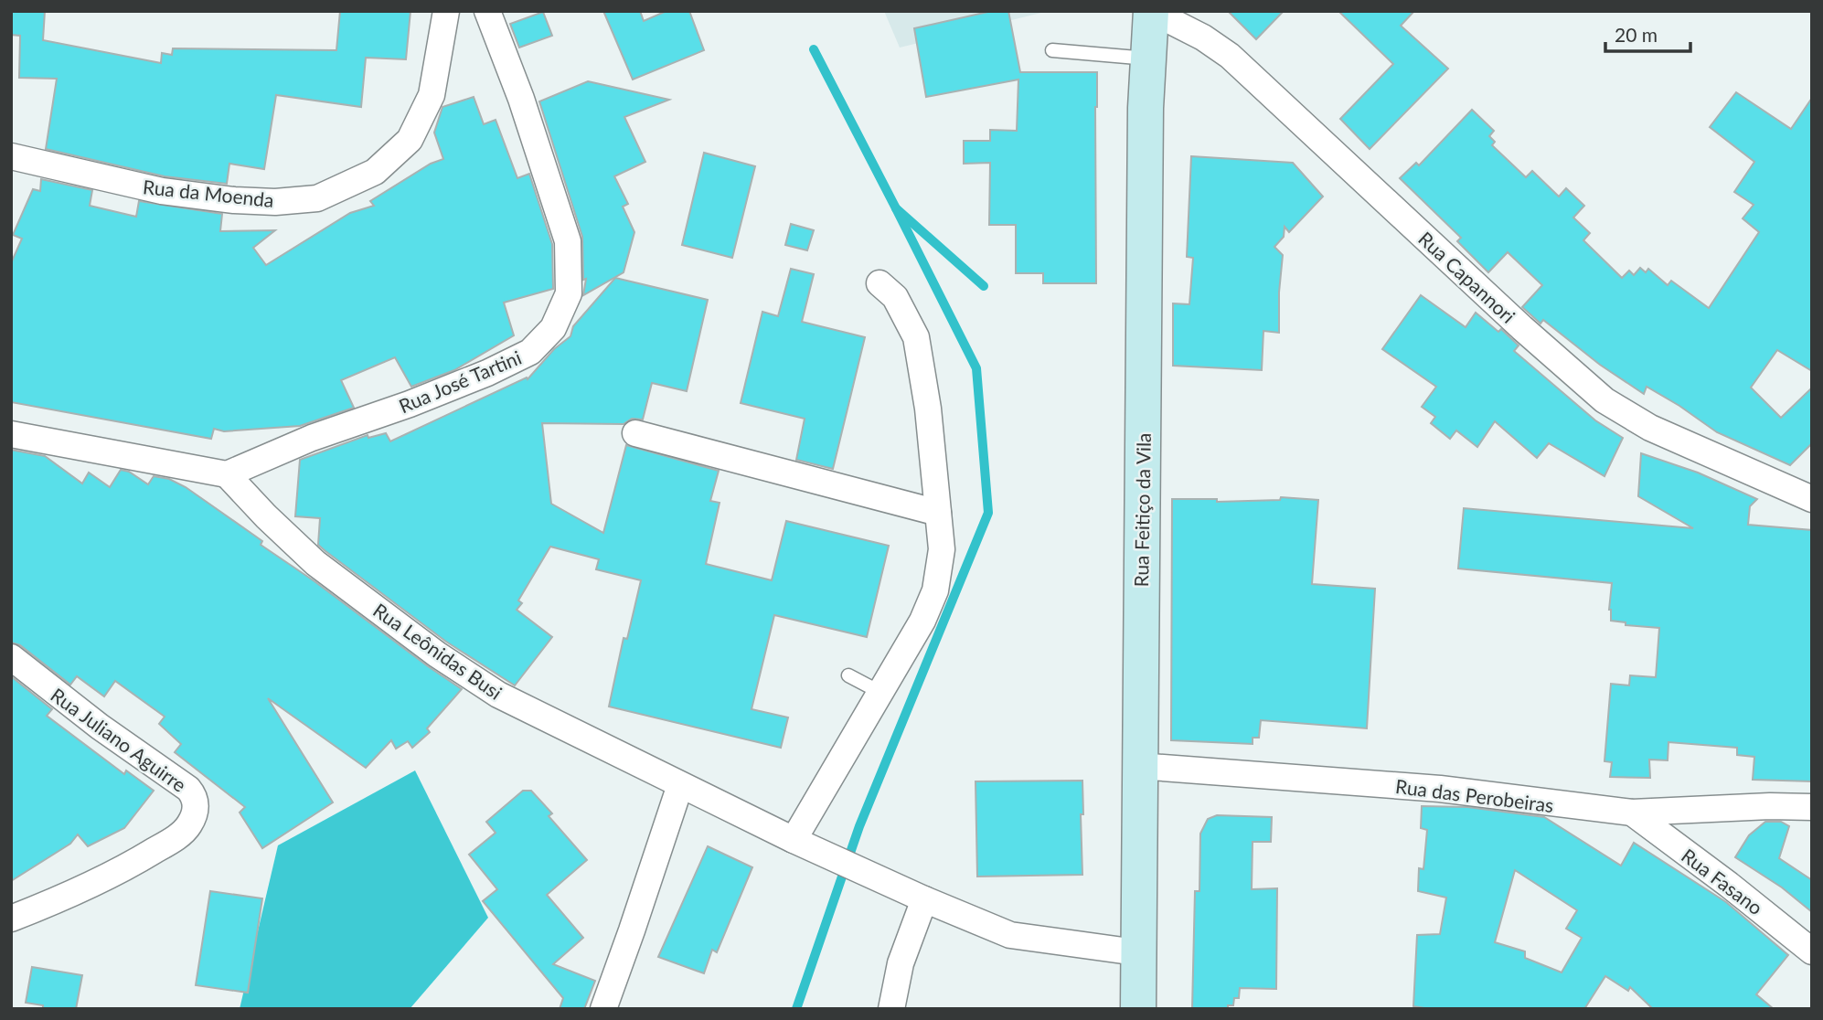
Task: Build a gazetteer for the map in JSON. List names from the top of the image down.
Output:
{
  "streets": {
    "street": [
      "Rua da Moenda",
      "Rua Capannori",
      "Rua José Tartini",
      "Rua Feitiço da Vila",
      "Rua Leônidas Busi",
      "Rua Juliano Aguirre",
      "Rua das Perobeiras",
      "Rua Fasano"
    ]
  },
  "crossings": [
    ["Rua Capannori", "Rua Feitiço da Vila"],
    ["Rua José Tartini", "Rua Leônidas Busi"],
    ["Rua Feitiço da Vila", "Rua Leônidas Busi"],
    ["Rua Feitiço da Vila", "Rua das Perobeiras"],
    ["Rua das Perobeiras", "Rua Fasano"]
  ],
  "scale_bar": "20 m"
}
